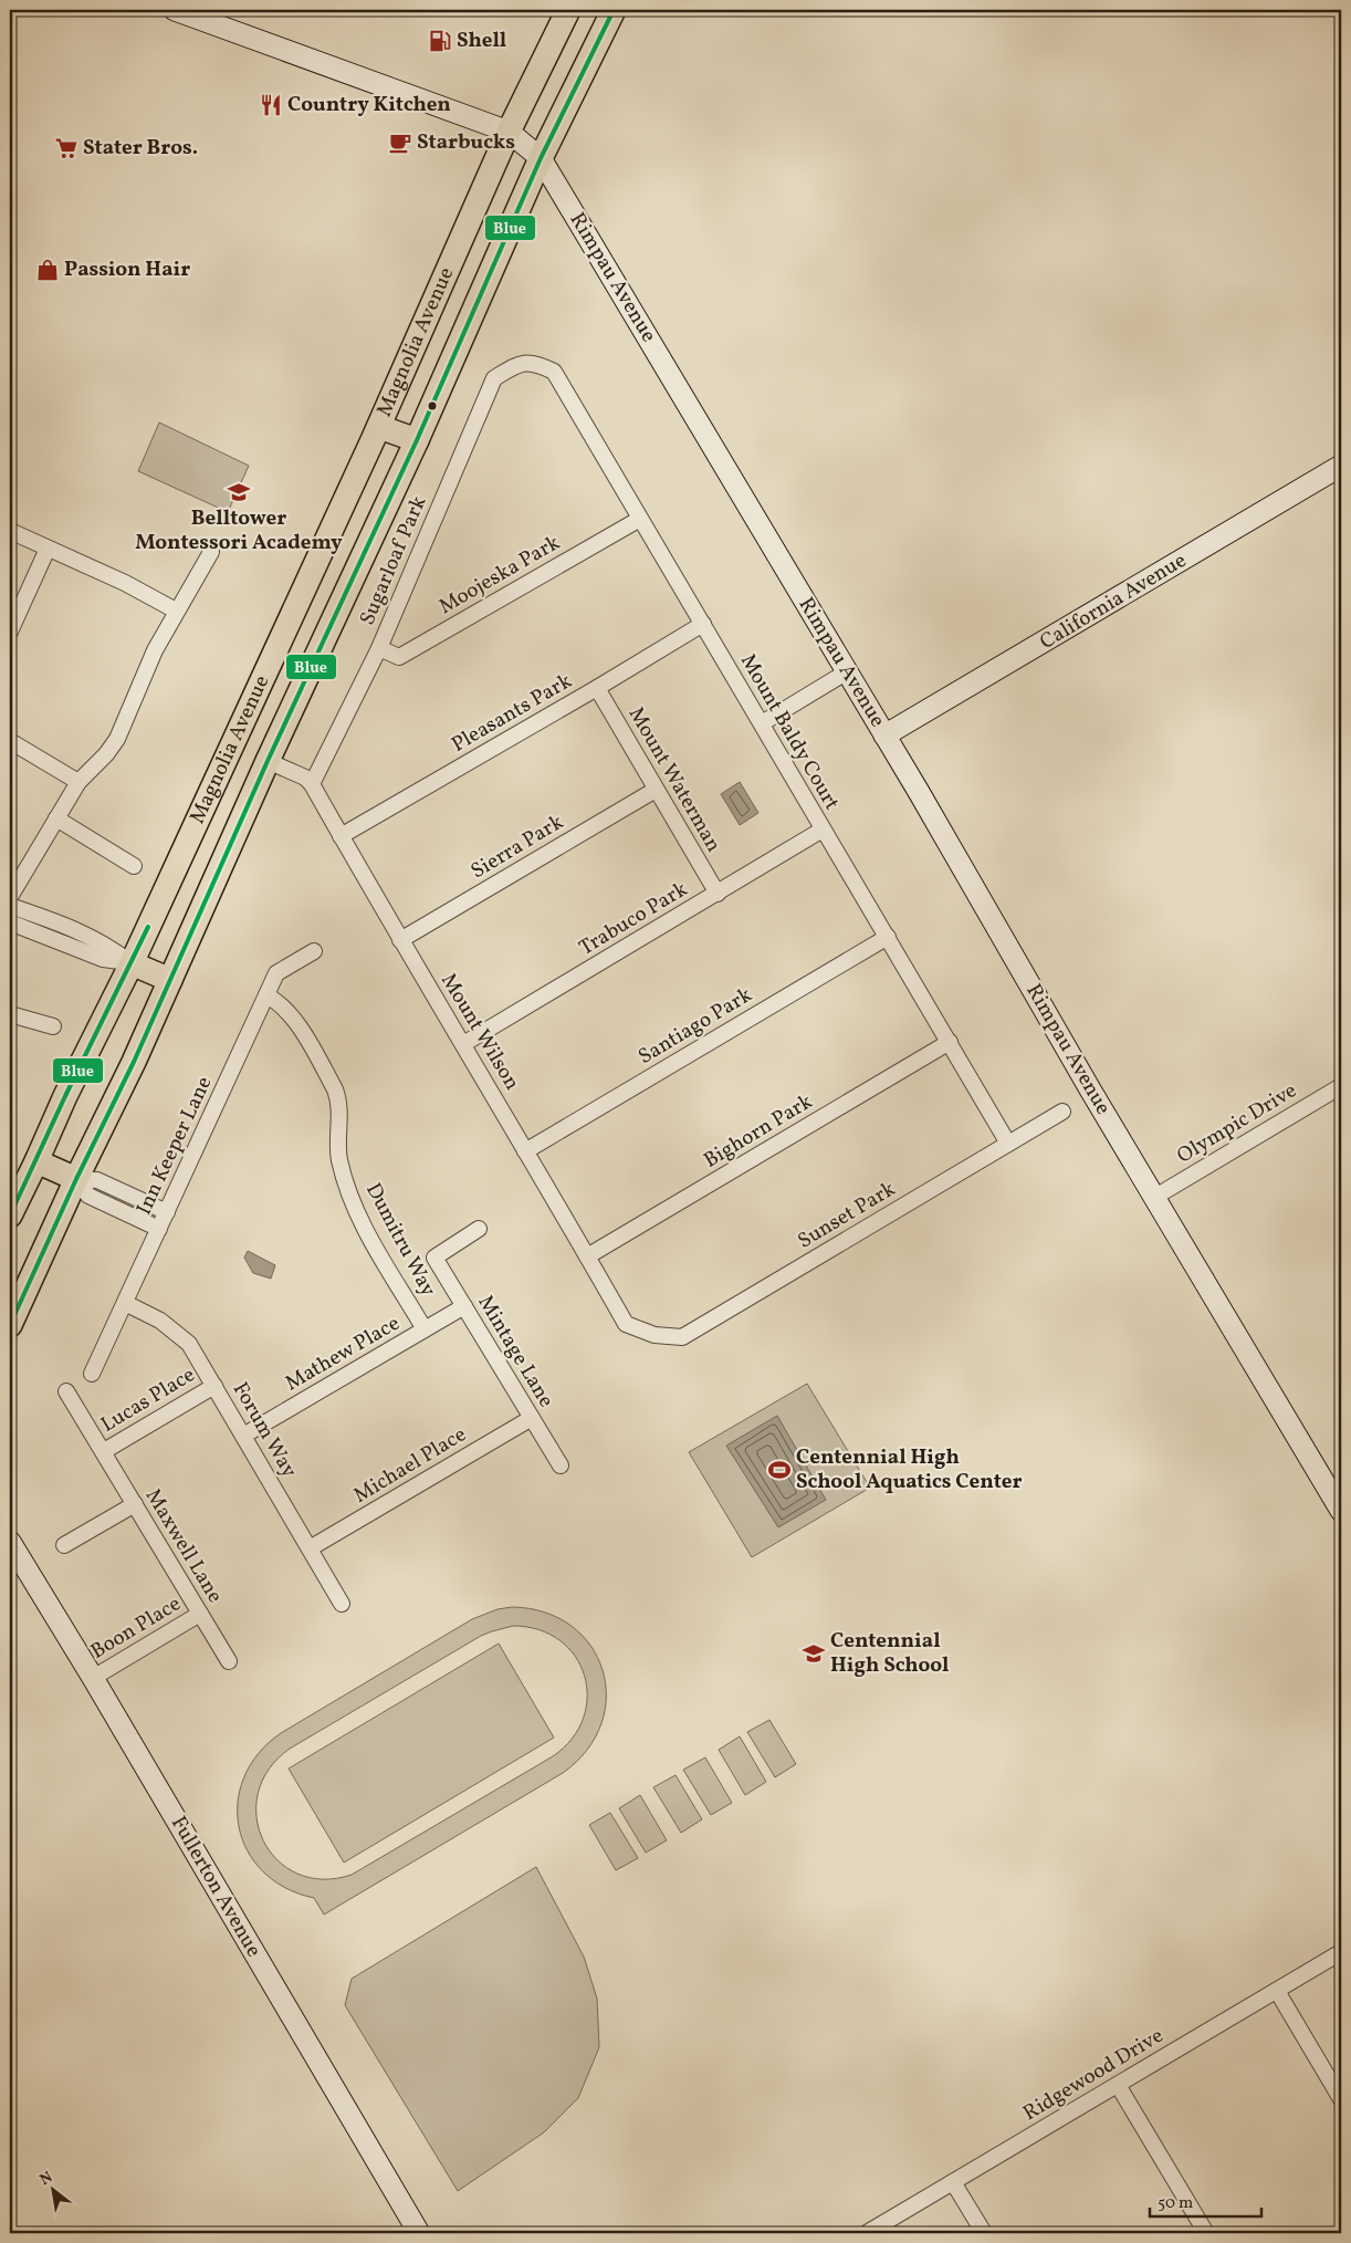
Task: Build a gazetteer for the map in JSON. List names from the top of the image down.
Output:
{
  "streets": {
    "main road": [
      "Rimpau Avenue",
      "Magnolia Avenue",
      "California Avenue",
      "Fullerton Avenue"
    ],
    "street": [
      "Sugarloaf Park",
      "Moojeska Park",
      "Pleasants Park",
      "Mount Baldy Court",
      "Mount Waterman",
      "Sierra Park",
      "Trabuco Park",
      "Santiago Park",
      "Mount Wilson",
      "Olympic Drive",
      "Bighorn Park",
      "Inn Keeper Lane",
      "Sunset Park",
      "Dumitru Way",
      "Mintage Lane",
      "Mathew Place",
      "Lucas Place",
      "Forum Way",
      "Michael Place",
      "Maxwell Lane",
      "Boon Place",
      "Ridgewood Drive"
    ]
  },
  "crossings": [
    ["Rimpau Avenue", "Magnolia Avenue"],
    ["Rimpau Avenue", "California Avenue"],
    ["Rimpau Avenue", "Olympic Drive"],
    ["Sugarloaf Park", "Moojeska Park"],
    ["Sugarloaf Park", "Mount Baldy Court"],
    ["Sugarloaf Park", "Mount Wilson"],
    ["Moojeska Park", "Mount Baldy Court"],
    ["Pleasants Park", "Mount Baldy Court"],
    ["Pleasants Park", "Mount Waterman"],
    ["Pleasants Park", "Mount Wilson"],
    ["Mount Baldy Court", "Trabuco Park"],
    ["Mount Baldy Court", "Santiago Park"],
    ["Mount Baldy Court", "Bighorn Park"],
    ["Mount Baldy Court", "Sunset Park"],
    ["Mount Waterman", "Sierra Park"],
    ["Mount Waterman", "Trabuco Park"],
    ["Sierra Park", "Mount Wilson"],
    ["Trabuco Park", "Mount Wilson"],
    ["Santiago Park", "Mount Wilson"],
    ["Mount Wilson", "Bighorn Park"],
    ["Mount Wilson", "Sunset Park"],
    ["Inn Keeper Lane", "Dumitru Way"],
    ["Inn Keeper Lane", "Forum Way"],
    ["Dumitru Way", "Mathew Place"],
    ["Mintage Lane", "Mathew Place"],
    ["Mintage Lane", "Michael Place"],
    ["Mathew Place", "Forum Way"],
    ["Lucas Place", "Forum Way"],
    ["Lucas Place", "Maxwell Lane"],
    ["Forum Way", "Michael Place"],
    ["Maxwell Lane", "Boon Place"],
    ["Boon Place", "Fullerton Avenue"]
  ],
  "places": {
    "fuel station": ["Shell"],
    "restaurant": ["Country Kitchen"],
    "cafe": ["Starbucks"],
    "supermarket": ["Stater Bros."],
    "shop": ["Passion Hair"],
    "school or university": ["Belltower Montessori Academy", "Centennial High School"],
    "sports": ["Centennial High School Aquatics Center"]
  },
  "lines": ["transit line Blue"],
  "scale_bar": "50 m",
  "north": "top left"
}
